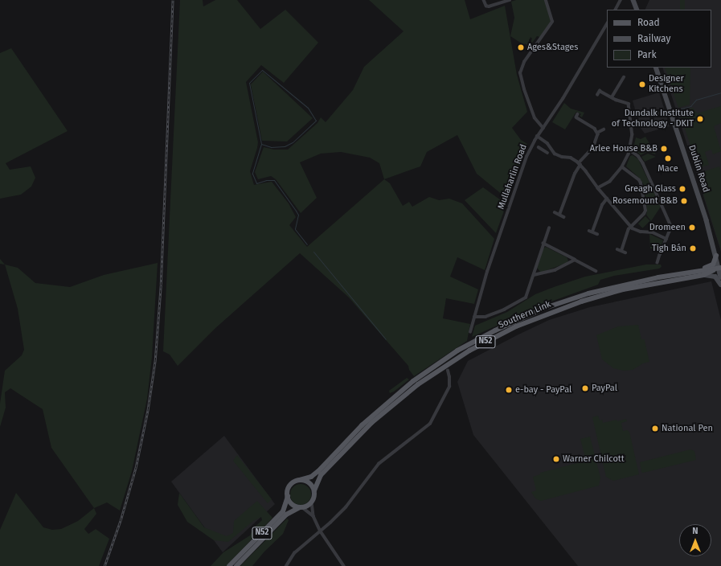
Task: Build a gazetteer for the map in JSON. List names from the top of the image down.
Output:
{
  "streets": {
    "main road": ["Dublin Road", "Southern Link", "N52"],
    "street": ["Mullaharlin Road"]
  },
  "crossings": [
    ["Dublin Road", "Southern Link"],
    ["Dublin Road", "N52"],
    ["Southern Link", "N52"]
  ],
  "places": [
    "Ages&Stages",
    "Designer Kitchens",
    "Dundalk Institute of Technology - DKIT",
    "Arlee House B&B",
    "Mace",
    "Greagh Glass",
    "Rosemount B&B",
    "Dromeen",
    "Tigh Bán",
    "PayPal",
    "e-bay - PayPal",
    "National Pen",
    "Warner Chilcott"
  ],
  "legend": ["Road", "Railway", "Park"],
  "north": "top"
}
